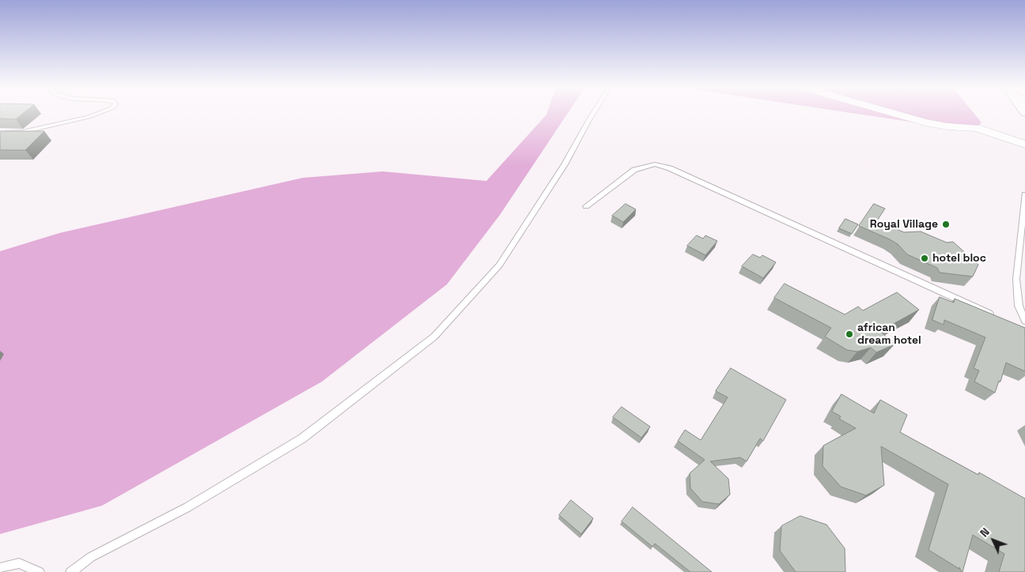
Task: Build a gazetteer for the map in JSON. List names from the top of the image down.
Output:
{
  "places": ["Royal Village", "hotel bloc", "african dream hotel"],
  "north": "top left"
}
